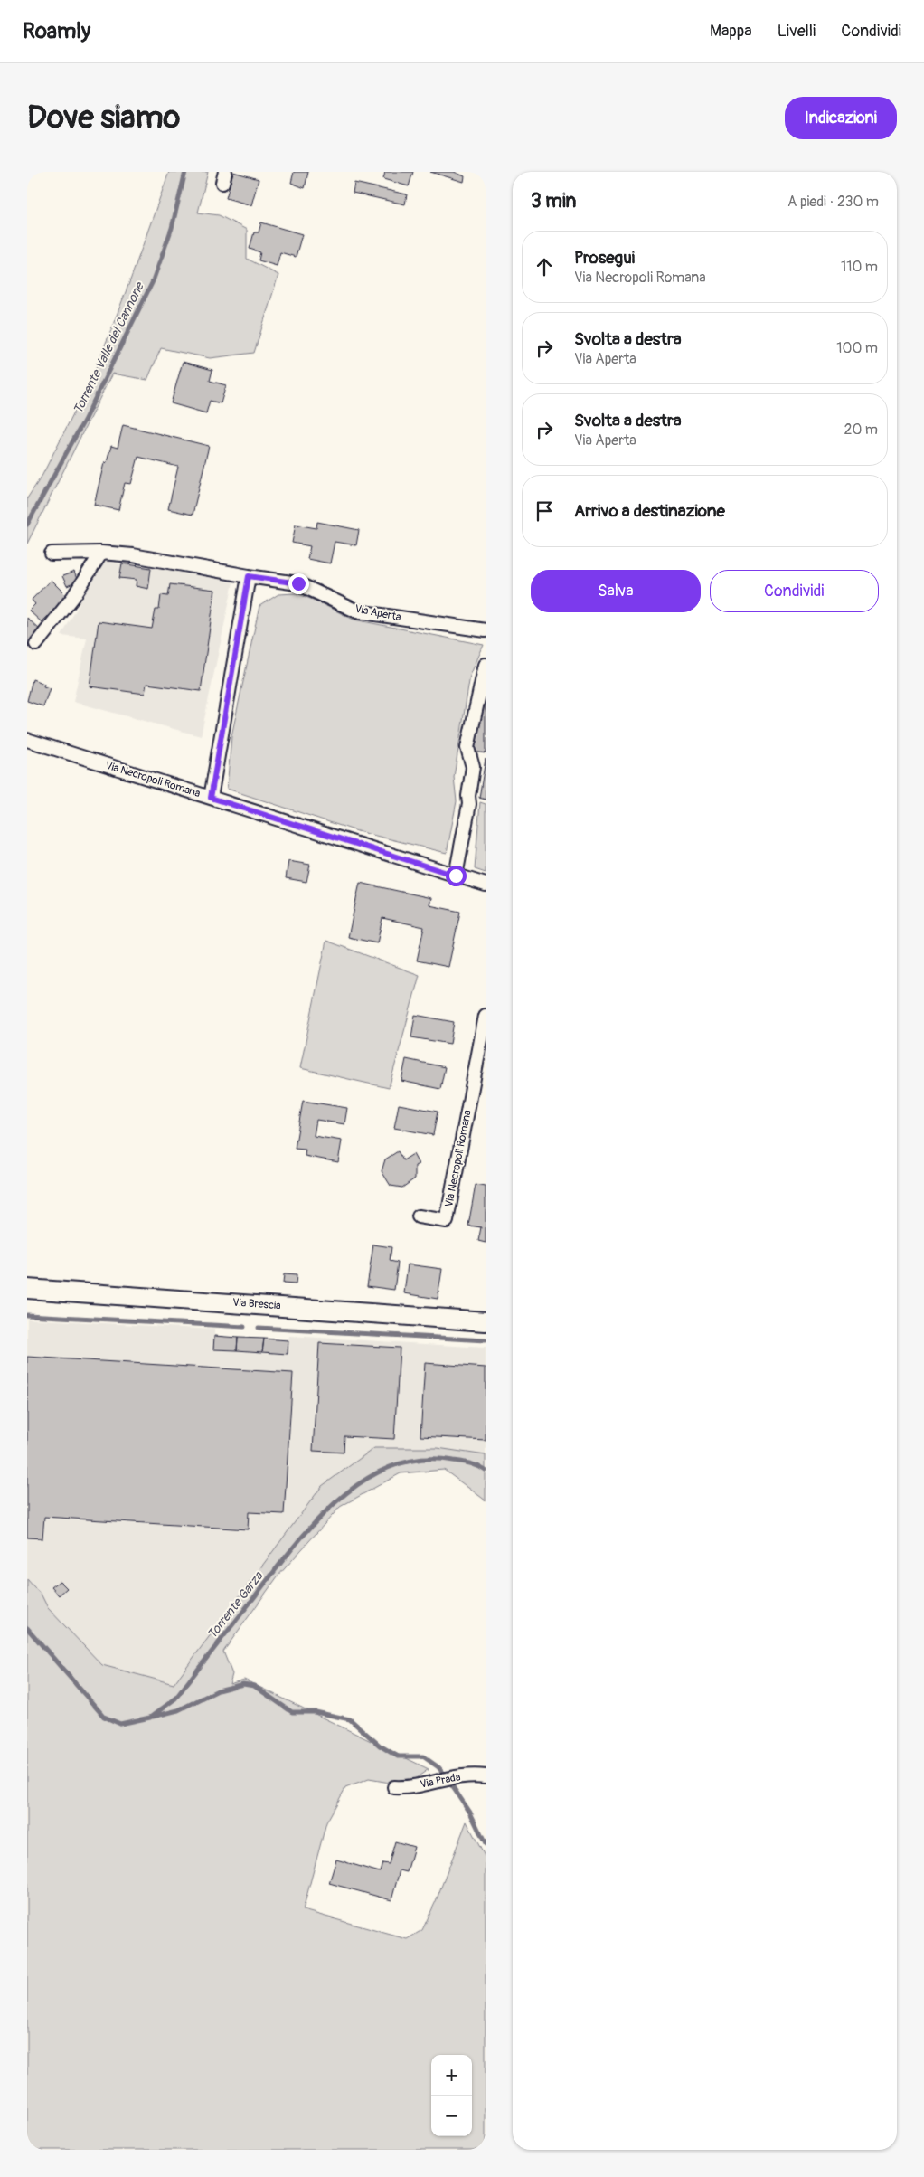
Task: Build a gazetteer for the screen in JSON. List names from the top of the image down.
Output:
{
  "streets": {
    "main road": ["Via Brescia"],
    "street": ["Via Aperta", "Via Necropoli Romana", "Via Prada"]
  },
  "water": ["Torrente Valle del Cannone", "Torrente Garza"],
  "page": {
    "header": "Roamly",
    "nav": ["Mappa", "Livelli", "Condividi"],
    "buttons": [
      "Indicazioni",
      ["Salva", "Condividi"]
    ],
    "title": "Dove siamo",
    "heading": ["3 min", "A piedi · 230 m"],
    "list": [
      ["Prosegui", "Via Necropoli Romana", "110 m"],
      ["Svolta a destra", "Via Aperta", "100 m"],
      ["Svolta a destra", "Via Aperta", "20 m"],
      "Arrivo a destinazione"
    ],
    "map_buttons": ["+", "−"]
  }
}
